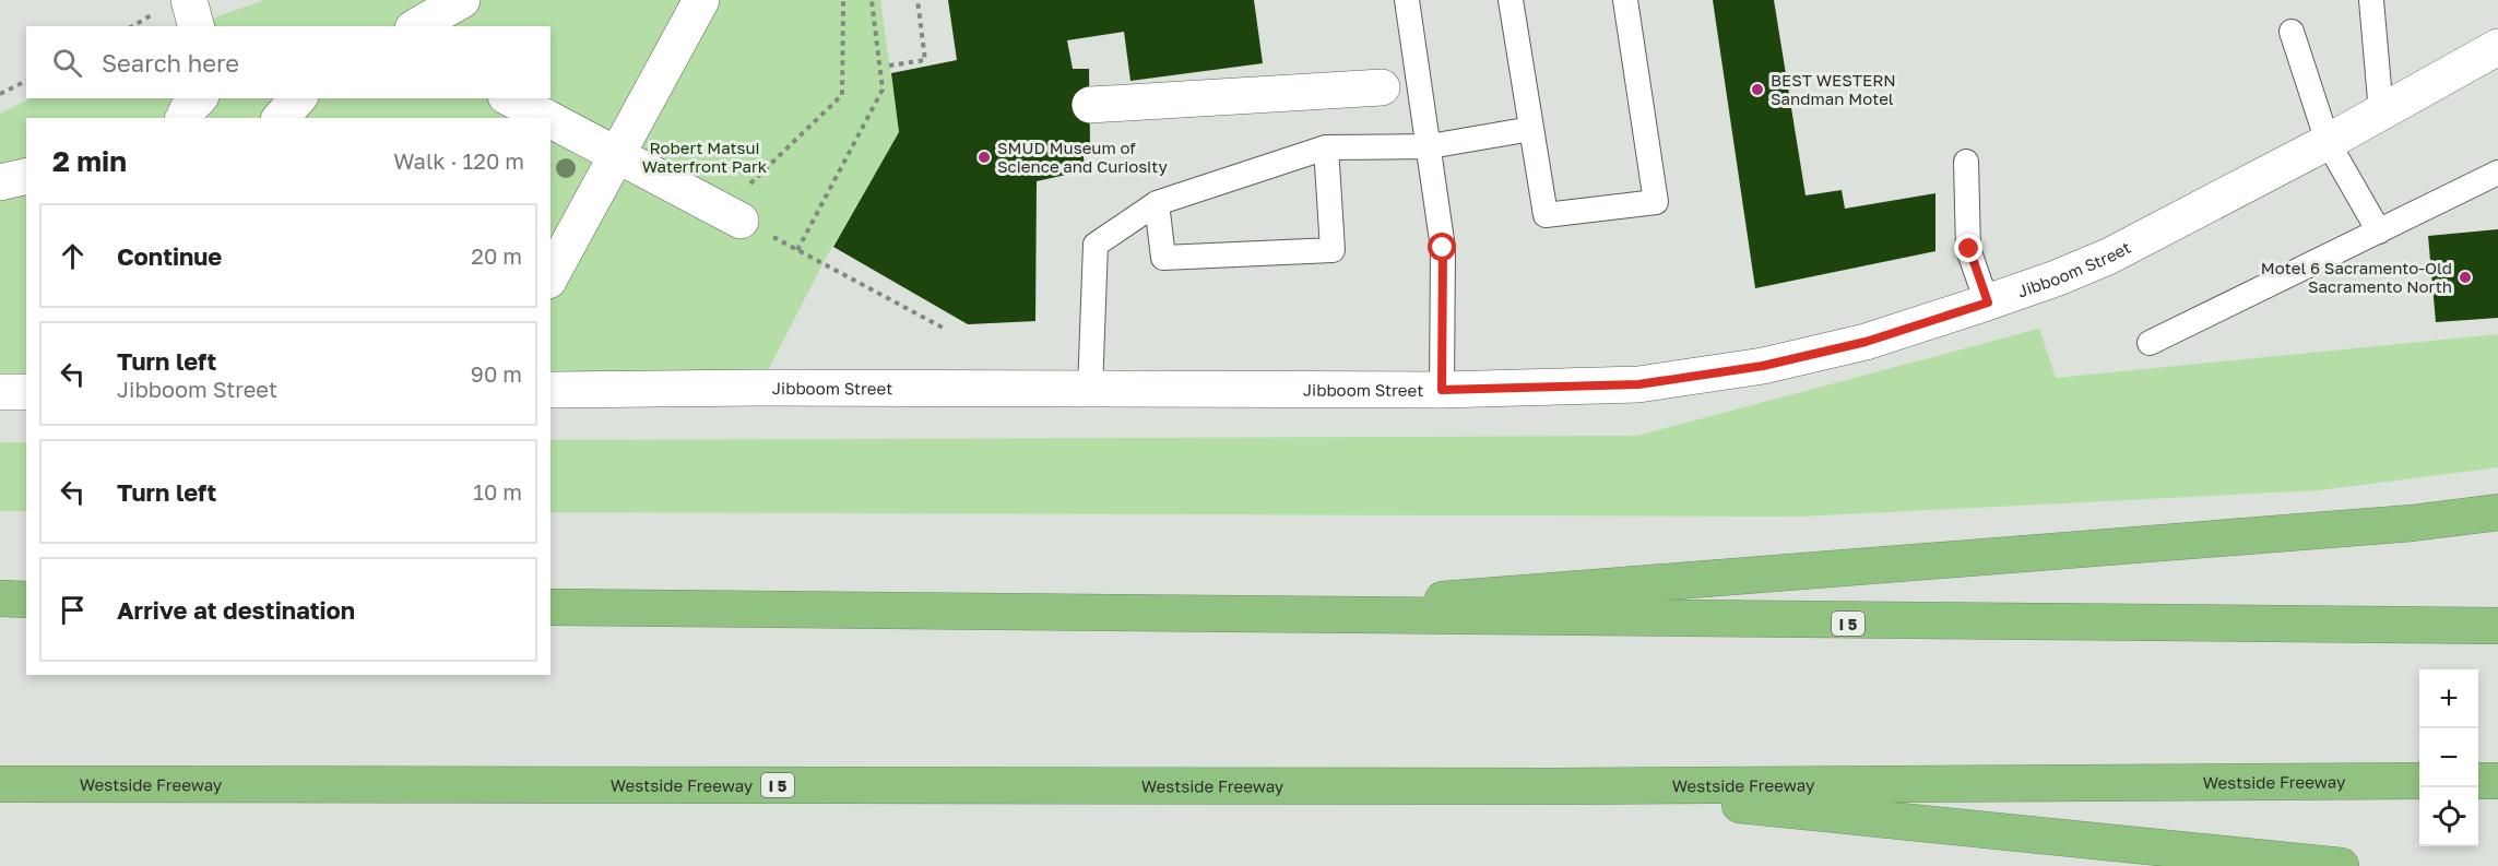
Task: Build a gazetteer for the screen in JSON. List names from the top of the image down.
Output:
{
  "streets": {
    "highway": ["I 5", "Westside Freeway"],
    "street": ["Jibboom Street"]
  },
  "parks": ["Robert Matsui Waterfront Park"],
  "places": ["BEST WESTERN Sandman Motel", "SMUD Museum of Science and Curiosity", "Motel 6 Sacramento-Old Sacramento North"],
  "page": {
    "search": "Search here",
    "heading": ["2 min", "Walk · 120 m"],
    "list": [
      ["Continue", "20 m"],
      ["Turn left", "Jibboom Street", "90 m"],
      ["Turn left", "10 m"],
      "Arrive at destination"
    ],
    "map_buttons": ["+", "−"]
  }
}
